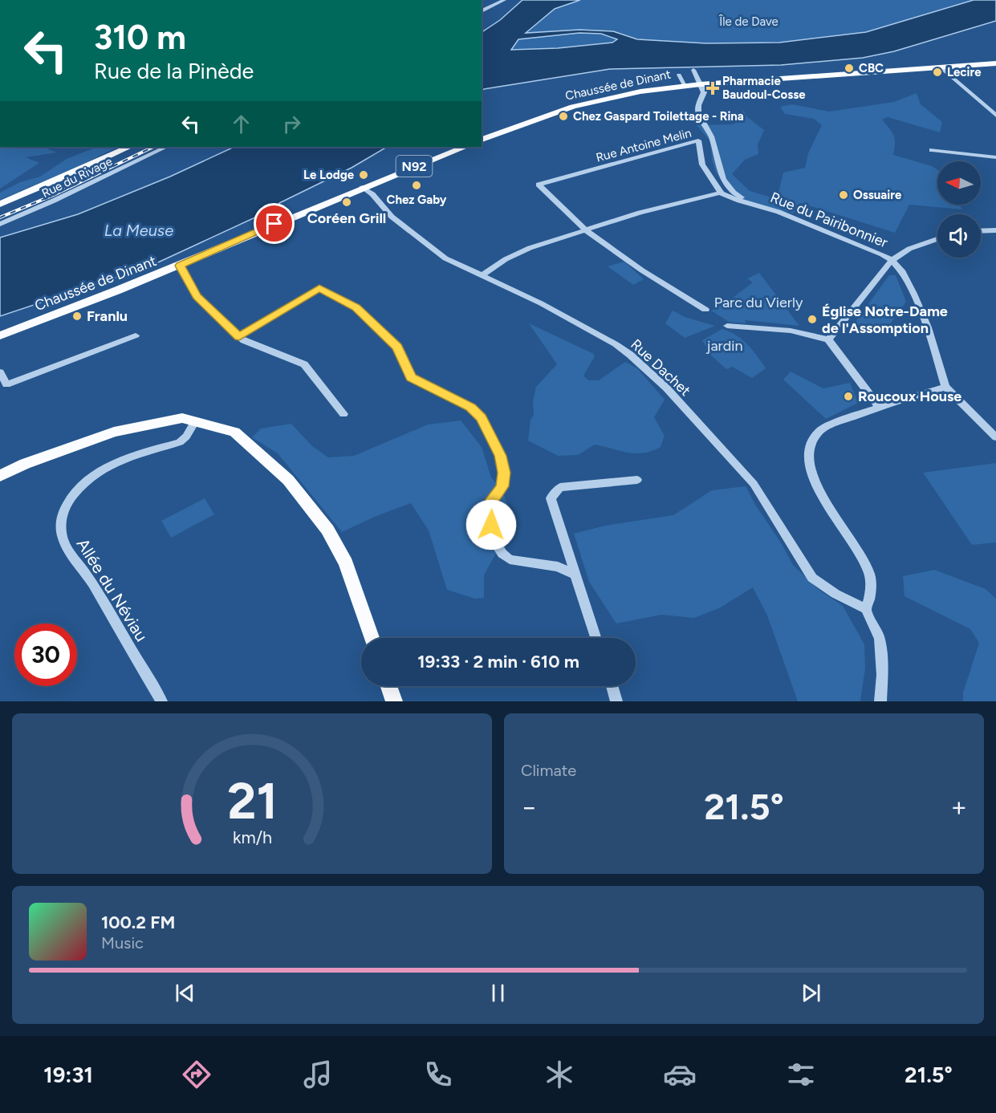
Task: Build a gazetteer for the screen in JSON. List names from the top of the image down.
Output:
{
  "streets": {
    "main road": ["Chaussée de Dinant", "N92"],
    "street": [
      "Rue Antoine Melin",
      "Rue du Rivage",
      "Rue du Pairibonnier",
      "Rue Dachet",
      "Allée du Néviau"
    ]
  },
  "crossings": [
    ["Chaussée de Dinant", "Rue du Pairibonnier"],
    ["Chaussée de Dinant", "Rue Dachet"],
    ["Rue Antoine Melin", "Rue du Pairibonnier"]
  ],
  "water": ["La Meuse"],
  "parks": ["Île de Dave", "Parc du Vierly", "jardin"],
  "places": {
    "other": [
      "CBC",
      "Lecire",
      "Chez Gaspard Toilettage - Rina",
      "Le Lodge",
      "Chez Gaby",
      "Ossuaire",
      "Coréen Grill",
      "Franlu",
      "Église Notre-Dame de l'Assomption",
      "Roucoux House"
    ],
    "health": ["Pharmacie Baudoul-Cosse"]
  },
  "north": "left",
  "page": {
    "turn": ["310 m", "Rue de la Pinède"],
    "limit": "30",
    "trip": "19:33 · 2 min · 610 m",
    "tile": "Climate",
    "heat": ["−", "21.5°", "+"],
    "song": ["100.2 FM", "Music"],
    "tabs": ["19:31", "21.5°"],
    "gauge": ["21", "km/h"]
  }
}
